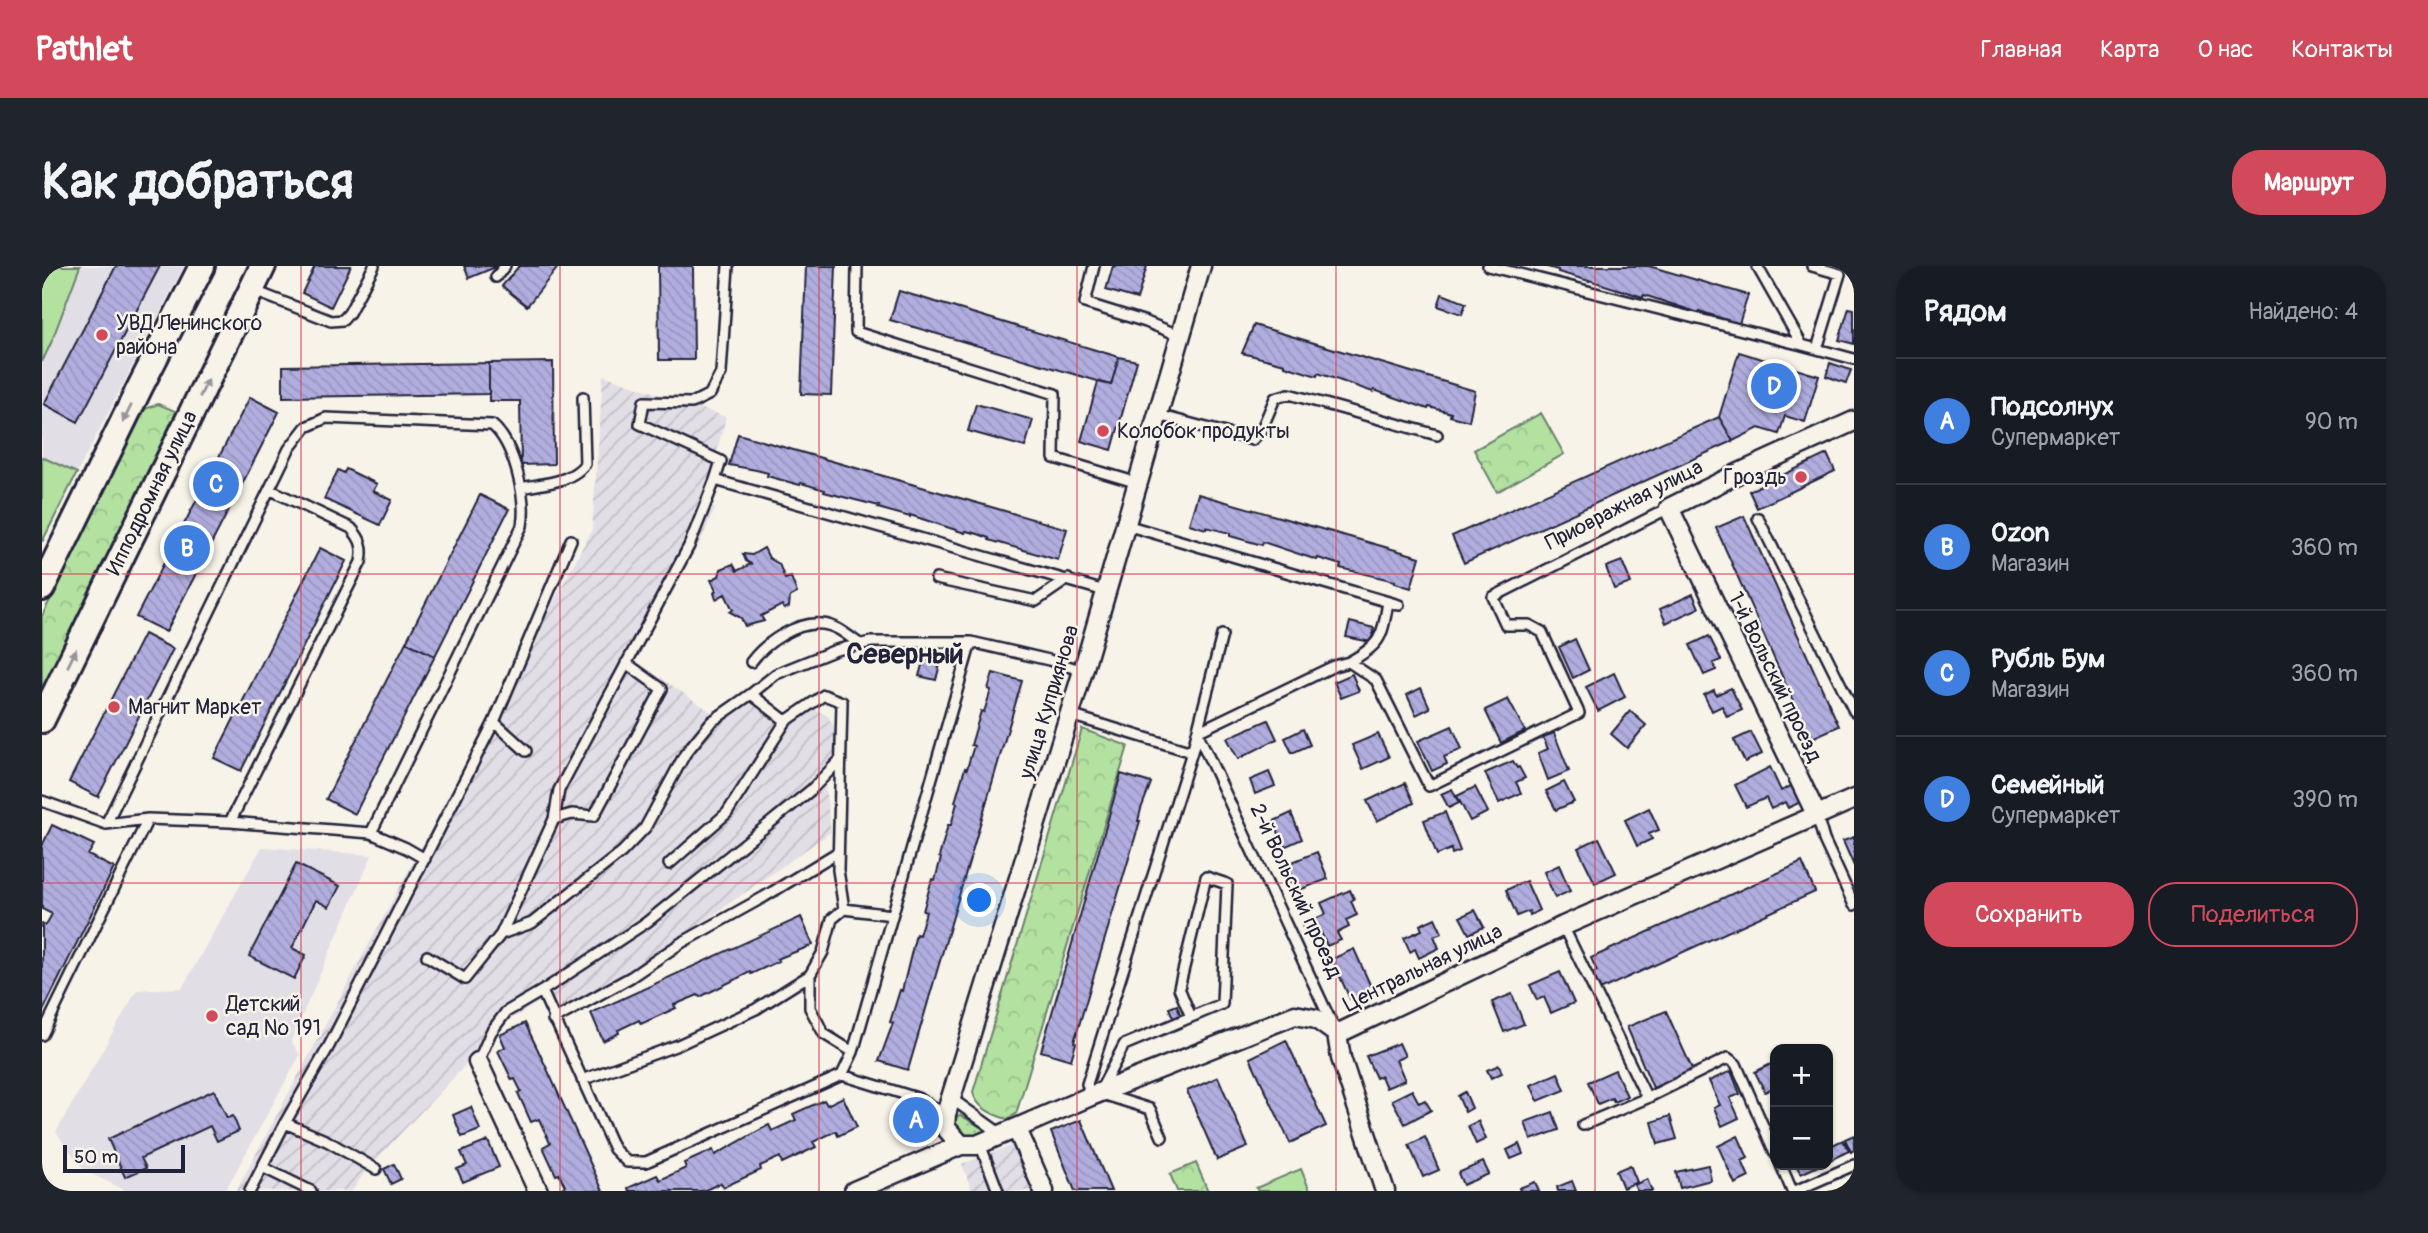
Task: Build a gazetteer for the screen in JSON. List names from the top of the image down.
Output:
{
  "streets": {
    "street": [
      "Ипподромная улица",
      "Приовражная улица",
      "1-й Вольский проезд",
      "улица Куприянова",
      "2-й Вольский проезд",
      "Центральная улица"
    ]
  },
  "crossings": [
    ["Приовражная улица", "1-й Вольский проезд"],
    ["1-й Вольский проезд", "Центральная улица"],
    ["2-й Вольский проезд", "Центральная улица"]
  ],
  "districts": ["Северный"],
  "places": [
    "УВД Ленинского района",
    "Колобок продукты",
    "Гроздь",
    "Магнит Маркет",
    "Детский сад № 191"
  ],
  "scale_bar": "50 m",
  "page": {
    "header": "Pathlet",
    "nav": [
      "Главная",
      "Карта",
      "О нас",
      "Контакты"
    ],
    "buttons": [
      "Маршрут",
      ["Сохранить", "Поделиться"]
    ],
    "title": "Как добраться",
    "heading": ["Рядом", "Найдено: 4"],
    "list": [
      {
        "mark": "A",
        "name": "Подсолнух",
        "note": "Супермаркет",
        "value": "90 m"
      },
      {
        "mark": "B",
        "name": "Ozon",
        "note": "Магазин",
        "value": "360 m"
      },
      {
        "mark": "C",
        "name": "Рубль Бум",
        "note": "Магазин",
        "value": "360 m"
      },
      {
        "mark": "D",
        "name": "Семейный",
        "note": "Супермаркет",
        "value": "390 m"
      }
    ],
    "pins": [
      "D",
      "C",
      "B",
      "A"
    ],
    "map_buttons": ["+", "−"],
    "scale": "50 m"
  }
}
